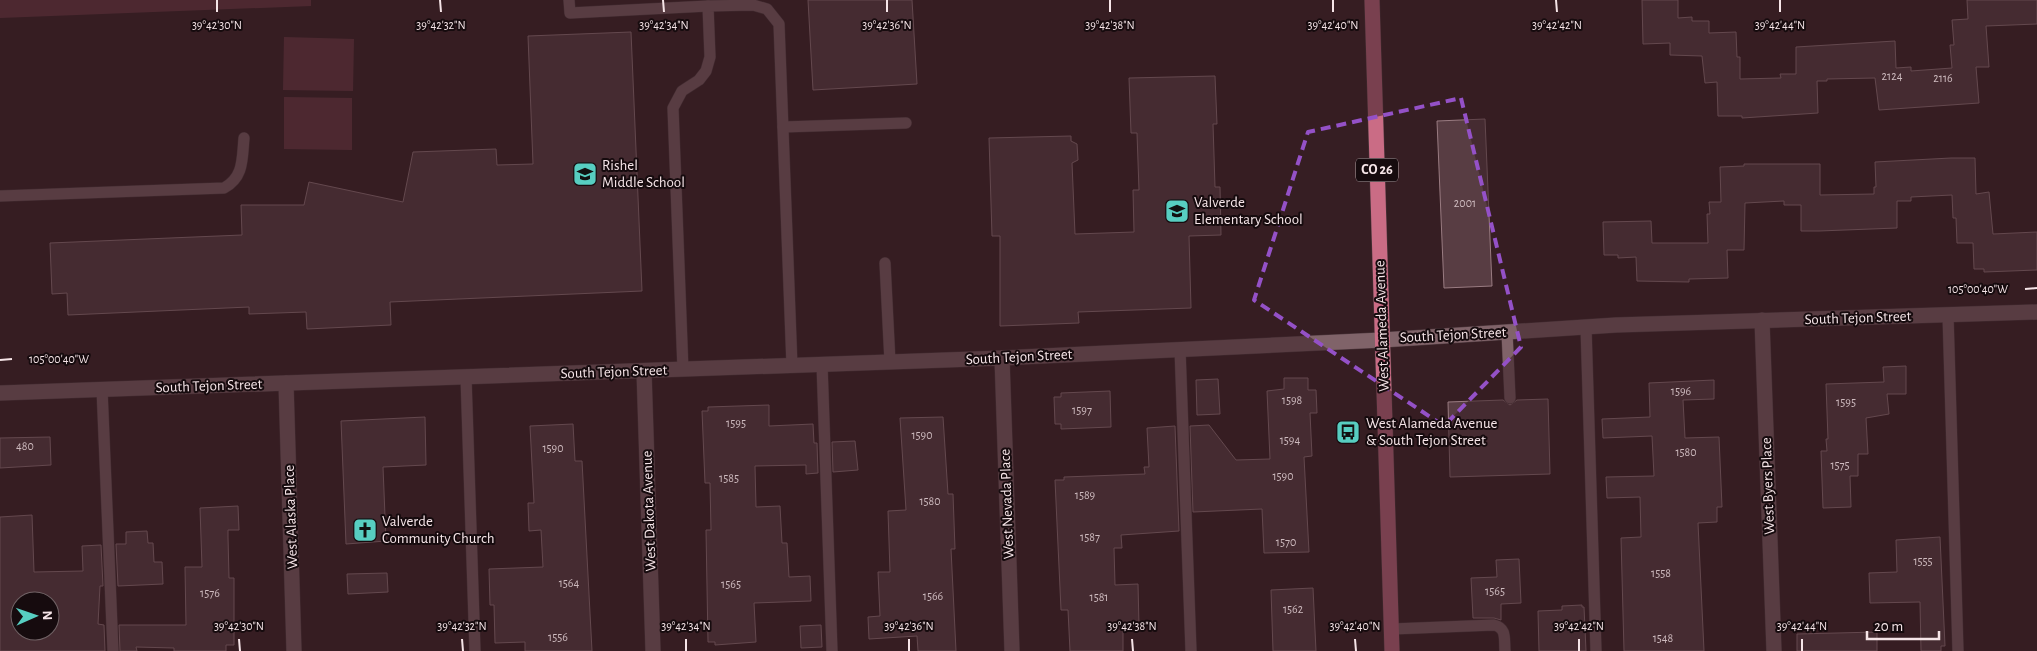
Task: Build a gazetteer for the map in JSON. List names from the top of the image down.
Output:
{
  "streets": {
    "main road": ["CO 26", "West Alameda Avenue"],
    "street": [
      "South Tejon Street",
      "West Byers Place",
      "West Nevada Place",
      "West Dakota Avenue",
      "West Alaska Place"
    ]
  },
  "crossings": [
    ["South Tejon Street", "West Alameda Avenue"],
    ["South Tejon Street", "West Byers Place"],
    ["South Tejon Street", "West Nevada Place"],
    ["South Tejon Street", "West Dakota Avenue"],
    ["South Tejon Street", "West Alaska Place"]
  ],
  "places": {
    "school or university": ["Rishel Middle School", "Valverde Elementary School"],
    "bus stop": ["West Alameda Avenue & South Tejon Street"],
    "church": ["Valverde Community Church"]
  },
  "house_numbers": [
    "2124",
    "2116",
    "2001",
    "1596",
    "1598",
    "1595",
    "1597",
    "1595",
    "1590",
    "1594",
    "480",
    "1590",
    "1580",
    "1575",
    "1590",
    "1585",
    "1589",
    "1580",
    "1587",
    "1570",
    "1555",
    "1558",
    "1564",
    "1565",
    "1565",
    "1576",
    "1566",
    "1581",
    "1562",
    "1556",
    "1548"
  ],
  "scale_bar": "20 m",
  "north": "right",
  "coordinates": [
    "39°42'30\"N",
    "39°42'32\"N",
    "39°42'34\"N",
    "39°42'36\"N",
    "39°42'38\"N",
    "39°42'40\"N",
    "39°42'42\"N",
    "39°42'44\"N",
    "105°00'40\"W"
  ]
}
